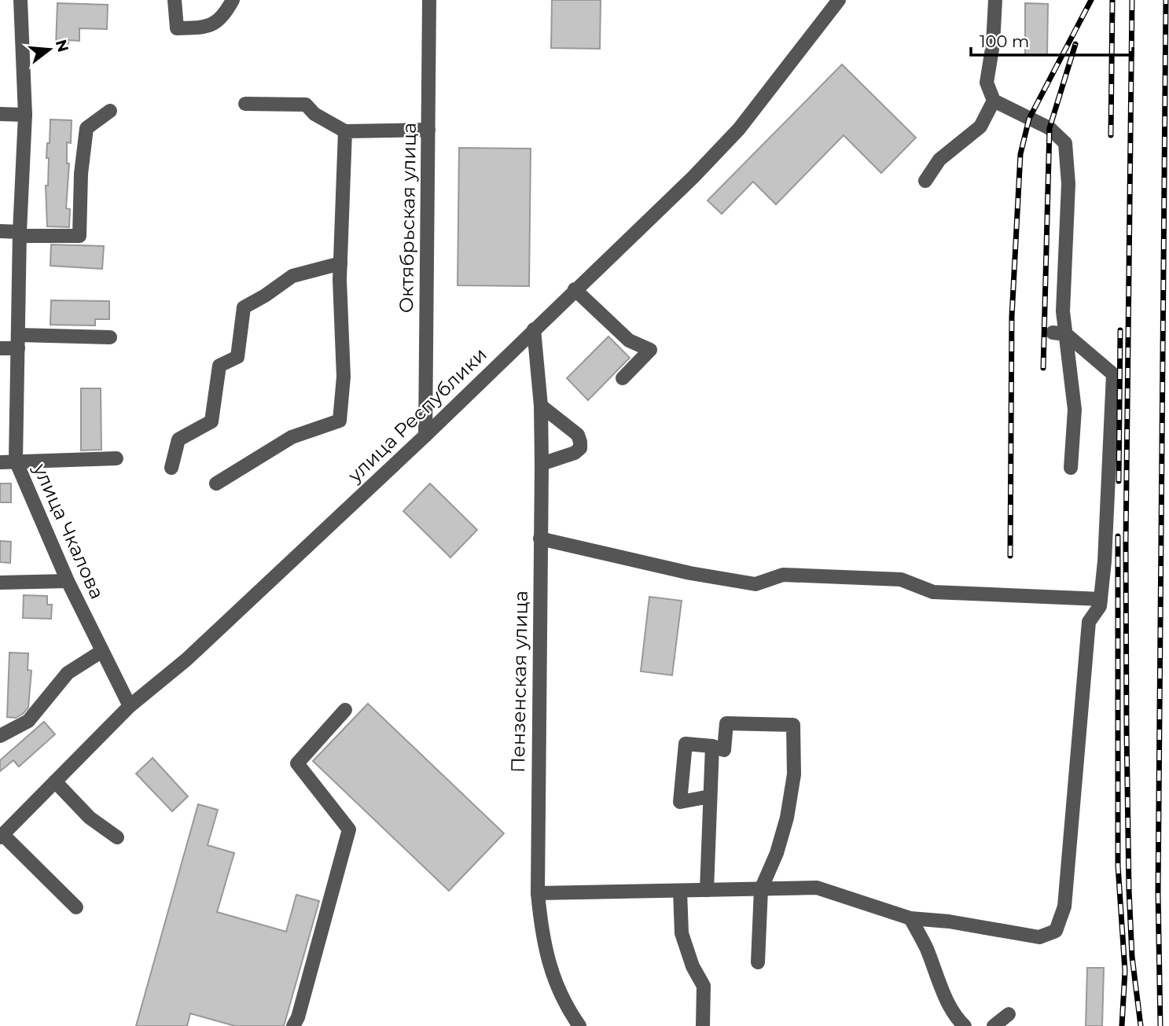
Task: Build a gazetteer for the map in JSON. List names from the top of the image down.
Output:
{
  "streets": {
    "street": [
      "Октябрьская улица",
      "улица Республики",
      "улица Чкалова",
      "Пензенская улица"
    ]
  },
  "crossings": [
    ["Октябрьская улица", "улица Республики"],
    ["улица Республики", "улица Чкалова"],
    ["улица Республики", "Пензенская улица"]
  ],
  "scale_bar": "100 m",
  "north": "right"
}
